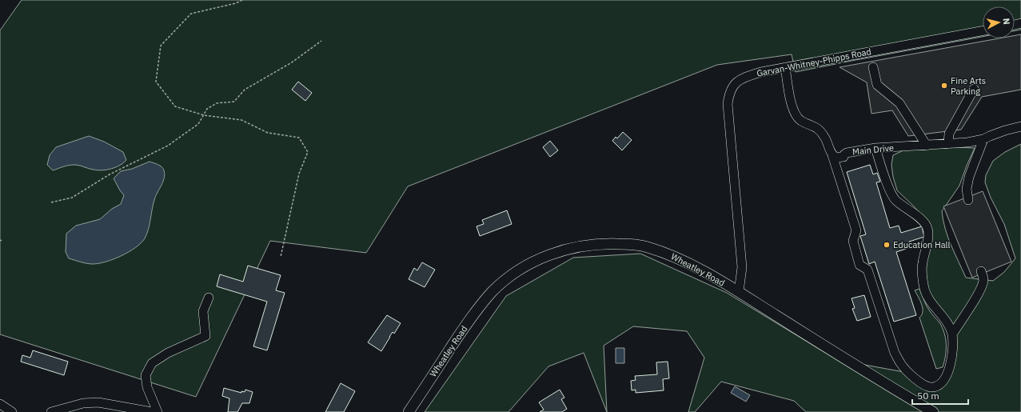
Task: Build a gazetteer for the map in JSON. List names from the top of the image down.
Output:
{
  "streets": {
    "main road": ["Wheatley Road"],
    "street": ["Garvan-Whitney-Phipps Road", "Main Drive"]
  },
  "crossings": [
    ["Garvan-Whitney-Phipps Road", "Wheatley Road"]
  ],
  "places": ["Fine Arts Parking", "Education Hall"],
  "scale_bar": "50 m",
  "north": "right"
}
